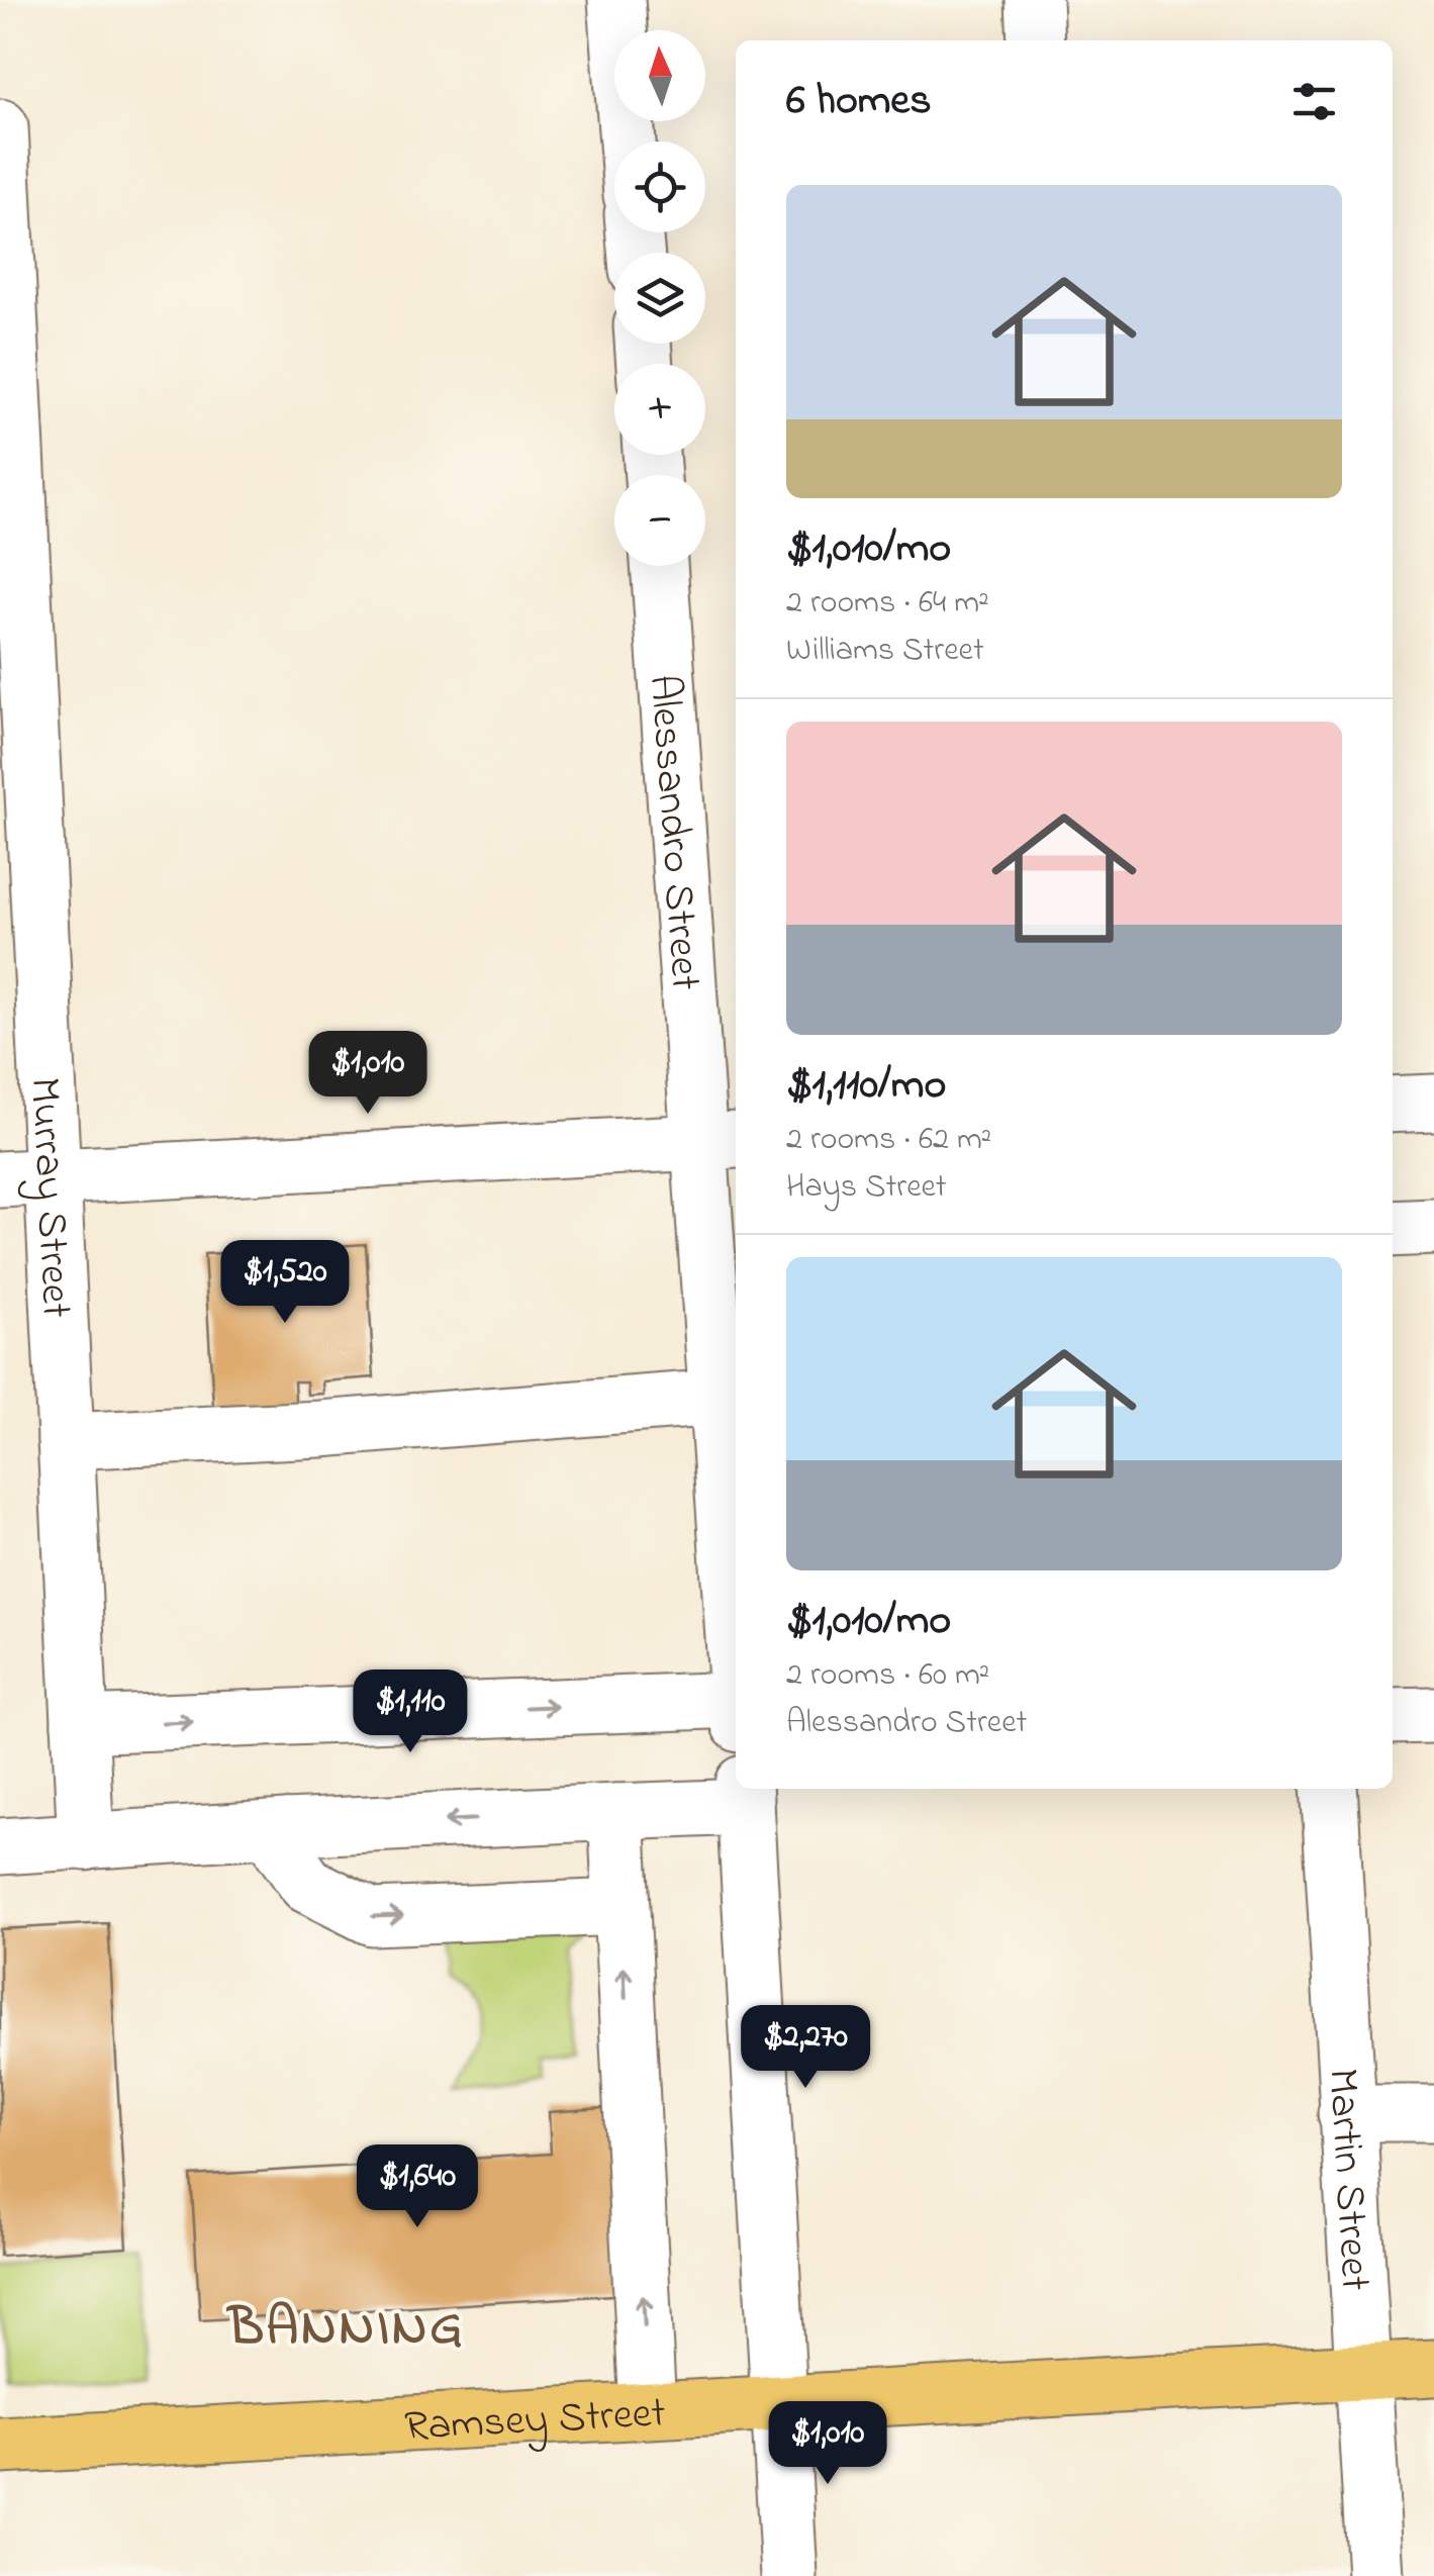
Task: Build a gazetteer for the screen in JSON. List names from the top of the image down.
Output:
{
  "streets": {
    "main road": ["Ramsey Street"],
    "street": ["Alessandro Street", "Murray Street", "Martin Street"]
  },
  "crossings": [
    ["Martin Street", "Ramsey Street"]
  ],
  "districts": ["BANNING"],
  "north": "top",
  "page": {
    "map_buttons": ["+", "−"],
    "heading": "6 homes",
    "list": [
      {
        "name": "$1,010/mo",
        "note": "2 rooms · 64 m² · Williams Street"
      },
      {
        "name": "$1,110/mo",
        "note": "2 rooms · 62 m² · Hays Street"
      },
      {
        "name": "$1,010/mo",
        "note": "2 rooms · 60 m² · Alessandro Street"
      }
    ],
    "price": [
      "$1,010",
      "$1,520",
      "$1,110",
      "$2,270",
      "$1,640",
      "$1,010"
    ]
  }
}
